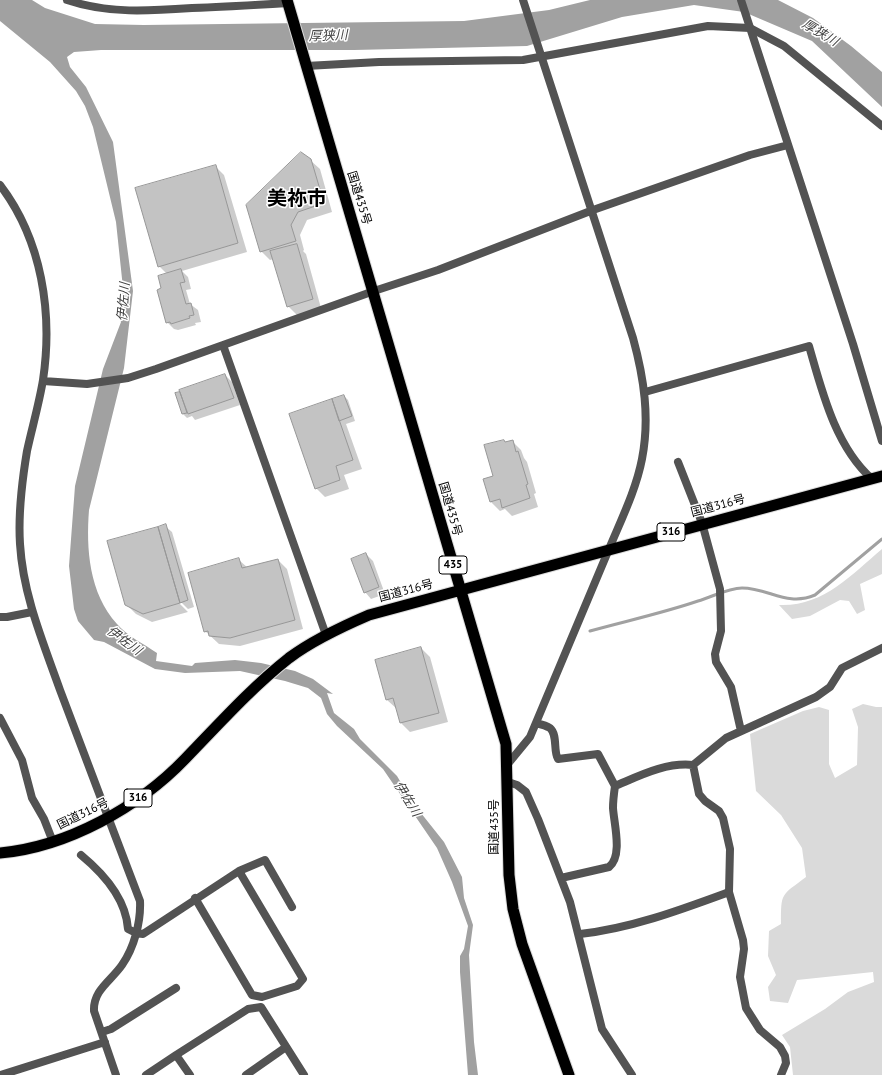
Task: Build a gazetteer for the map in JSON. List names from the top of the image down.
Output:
{
  "streets": {
    "highway": [
      "国道435号",
      "国道316号",
      "316",
      "435"
    ]
  },
  "crossings": [
    ["国道435号", "国道316号"]
  ],
  "districts": ["美祢市"],
  "water": ["厚狭川", "伊佐川"]
}
